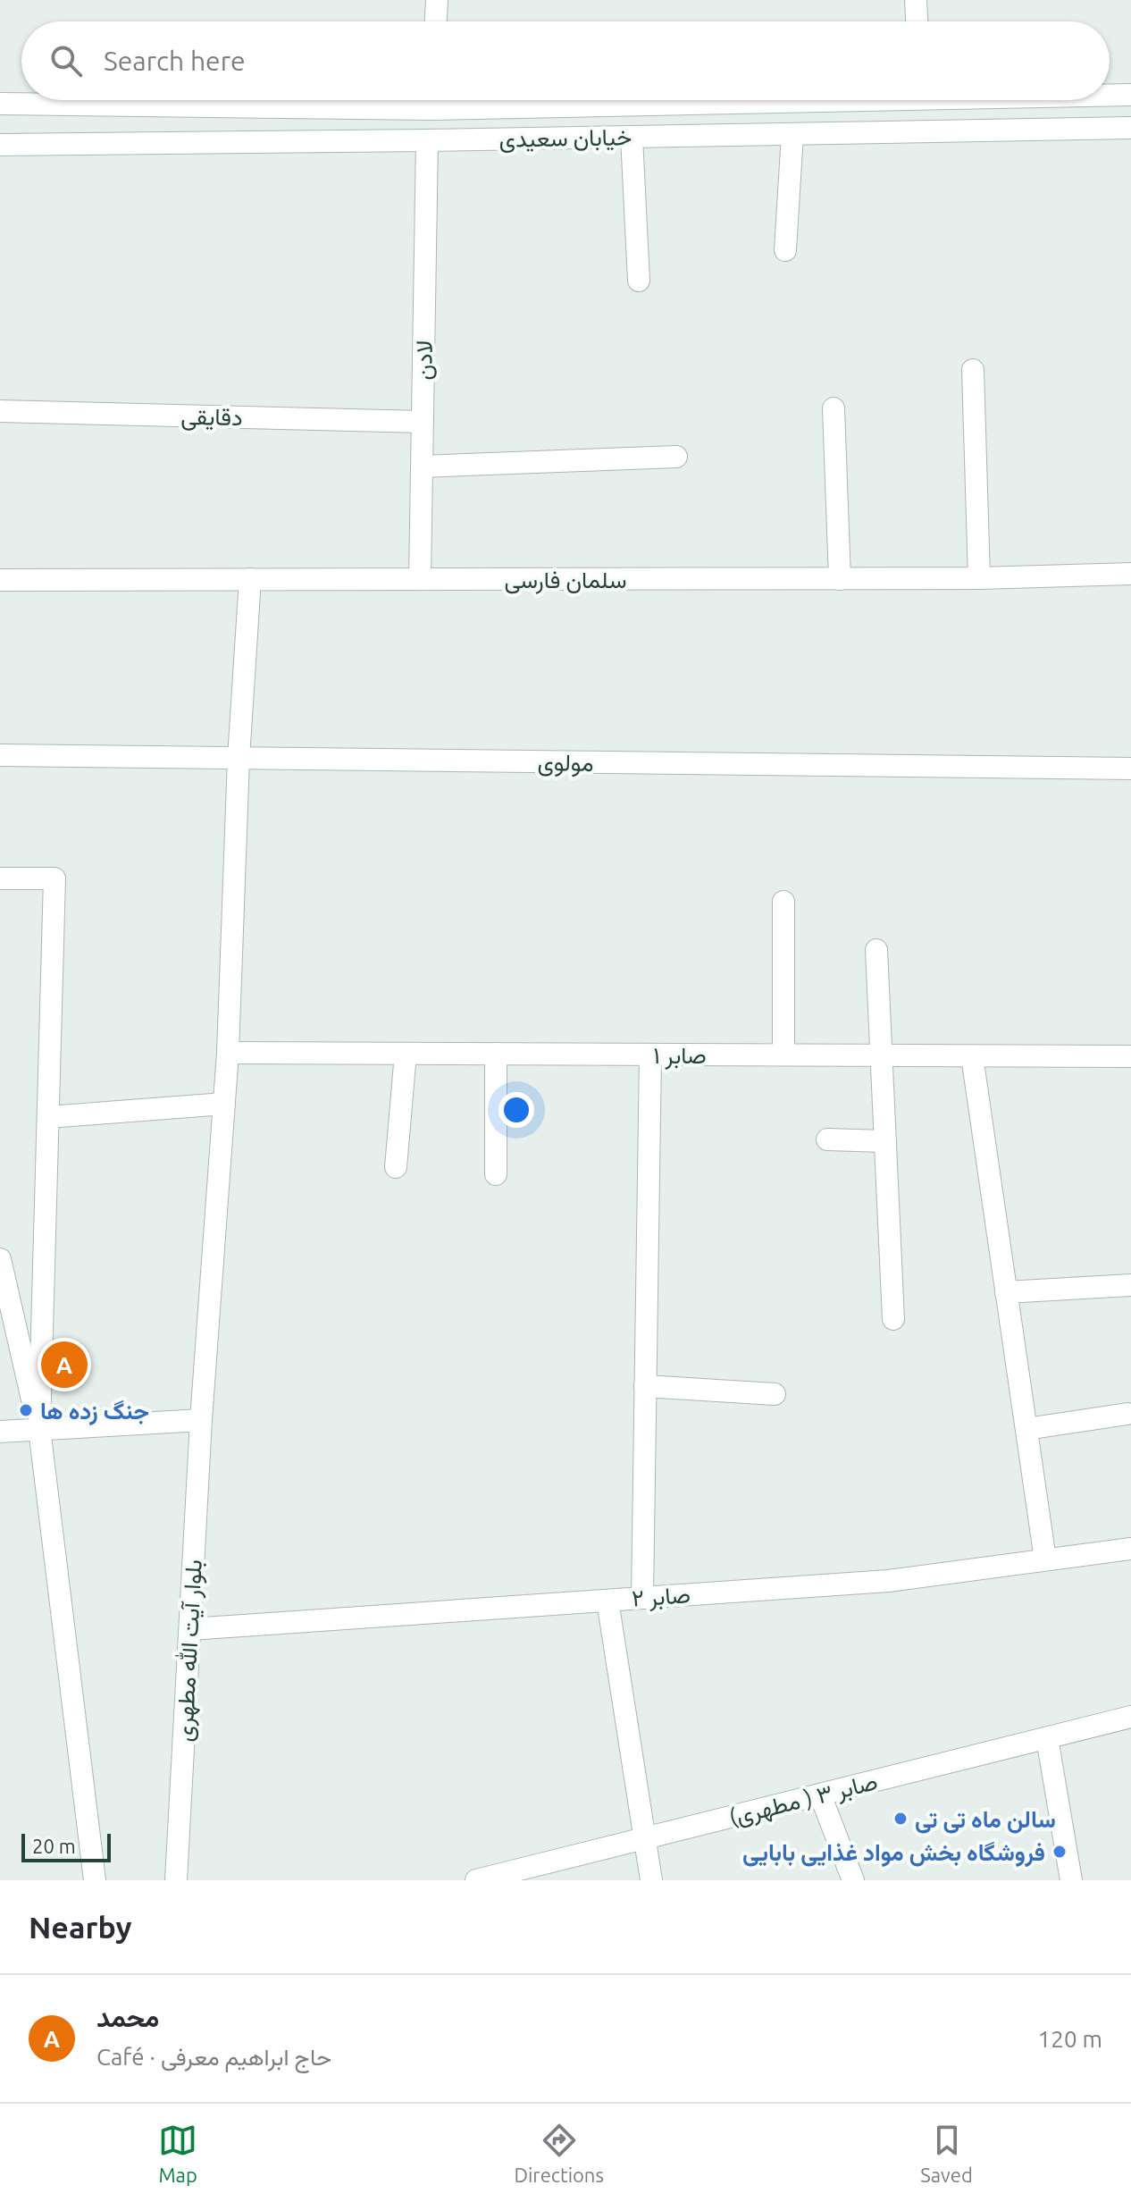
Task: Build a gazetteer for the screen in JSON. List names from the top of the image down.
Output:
{
  "streets": {
    "street": [
      "خیابان سعیدی",
      "لادن",
      "دقایقی",
      "سلمان فارسی",
      "مولوی",
      "صابر ۱",
      "صابر ۲",
      "بلوار آیت الله مطهری",
      "صابر ۳ ( مطهری)"
    ]
  },
  "crossings": [
    ["خیابان سعیدی", "لادن"],
    ["لادن", "دقایقی"],
    ["لادن", "سلمان فارسی"],
    ["سلمان فارسی", "بلوار آیت الله مطهری"],
    ["مولوی", "بلوار آیت الله مطهری"],
    ["صابر ۱", "بلوار آیت الله مطهری"],
    ["صابر ۲", "بلوار آیت الله مطهری"]
  ],
  "places": ["جنگ زده ها", "سالن ماه تی تی", "فروشگاه بخش مواد غذایی بابایی"],
  "scale_bar": "20 m",
  "page": {
    "search": "Search here",
    "pins": "A",
    "scale": "20 m",
    "heading": "Nearby",
    "list": [
      {
        "mark": "A",
        "name": "محمد",
        "note": "Café · حاج ابراهیم معرفی",
        "value": "120 m"
      }
    ],
    "nav": ["Map", "Directions", "Saved"]
  }
}
